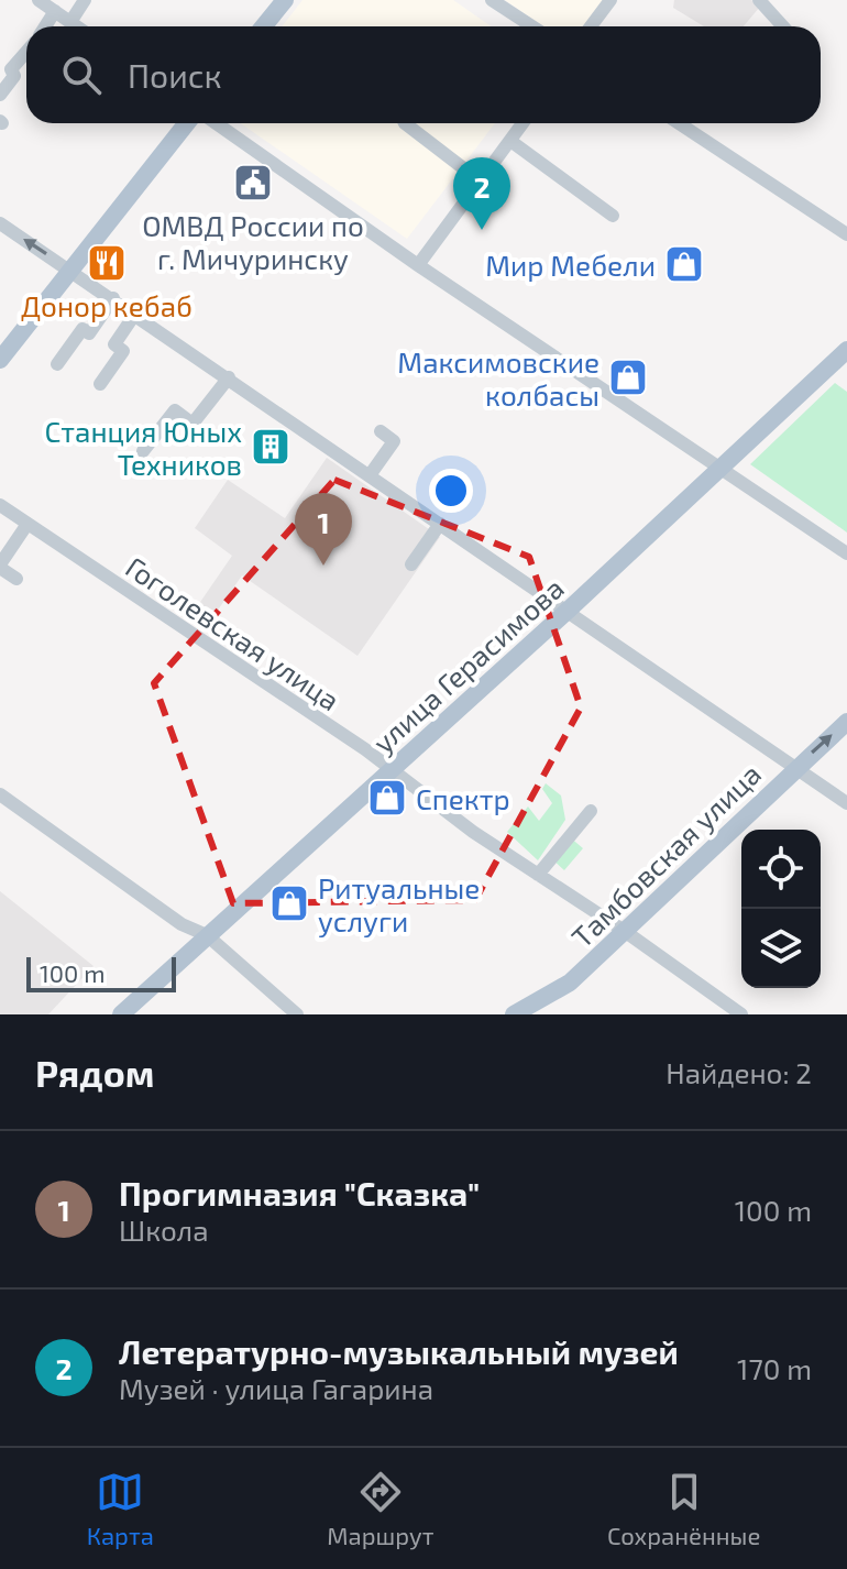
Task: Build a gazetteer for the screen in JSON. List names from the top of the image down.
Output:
{
  "streets": {
    "main road": ["улица Герасимова", "Тамбовская улица"],
    "street": ["Гоголевская улица"]
  },
  "crossings": [
    ["Гоголевская улица", "улица Герасимова"],
    ["Гоголевская улица", "Тамбовская улица"]
  ],
  "places": {
    "public building": ["ОМВД России по г. Мичуринску"],
    "restaurant": ["Донор кебаб"],
    "shop": [
      "Мир Мебели",
      "Максимовские колбасы",
      "Спектр",
      "Ритуальные услуги"
    ],
    "building": ["Станция Юных Техников"]
  },
  "scale_bar": "100 m",
  "page": {
    "search": "Поиск",
    "pins": ["2", "1"],
    "scale": "100 m",
    "heading": ["Рядом", "Найдено: 2"],
    "list": [
      {
        "mark": "1",
        "name": "Прогимназия \"Сказка\"",
        "note": "Школа",
        "value": "100 m"
      },
      {
        "mark": "2",
        "name": "Летературно-музыкальный музей",
        "note": "Музей · улица Гагарина",
        "value": "170 m"
      }
    ],
    "nav": ["Карта", "Маршрут", "Сохранённые"]
  }
}
